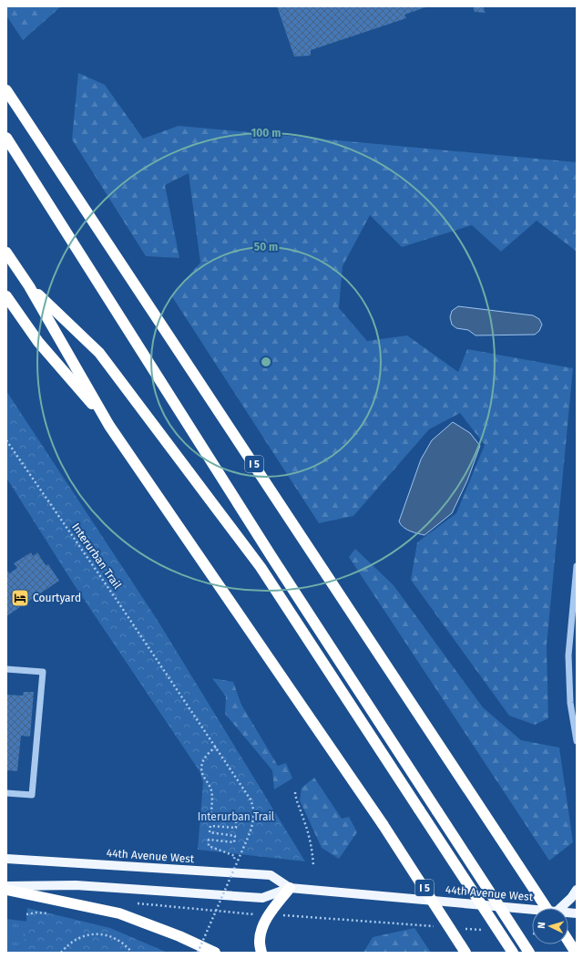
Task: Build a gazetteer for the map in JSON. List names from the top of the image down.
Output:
{
  "streets": {
    "highway": ["I 5"],
    "main road": ["44th Avenue West"],
    "path": ["Interurban Trail"]
  },
  "parks": ["Interurban Trail"],
  "places": {
    "hotel": ["Courtyard"]
  },
  "north": "left",
  "rings": ["100 m", "50 m"]
}
